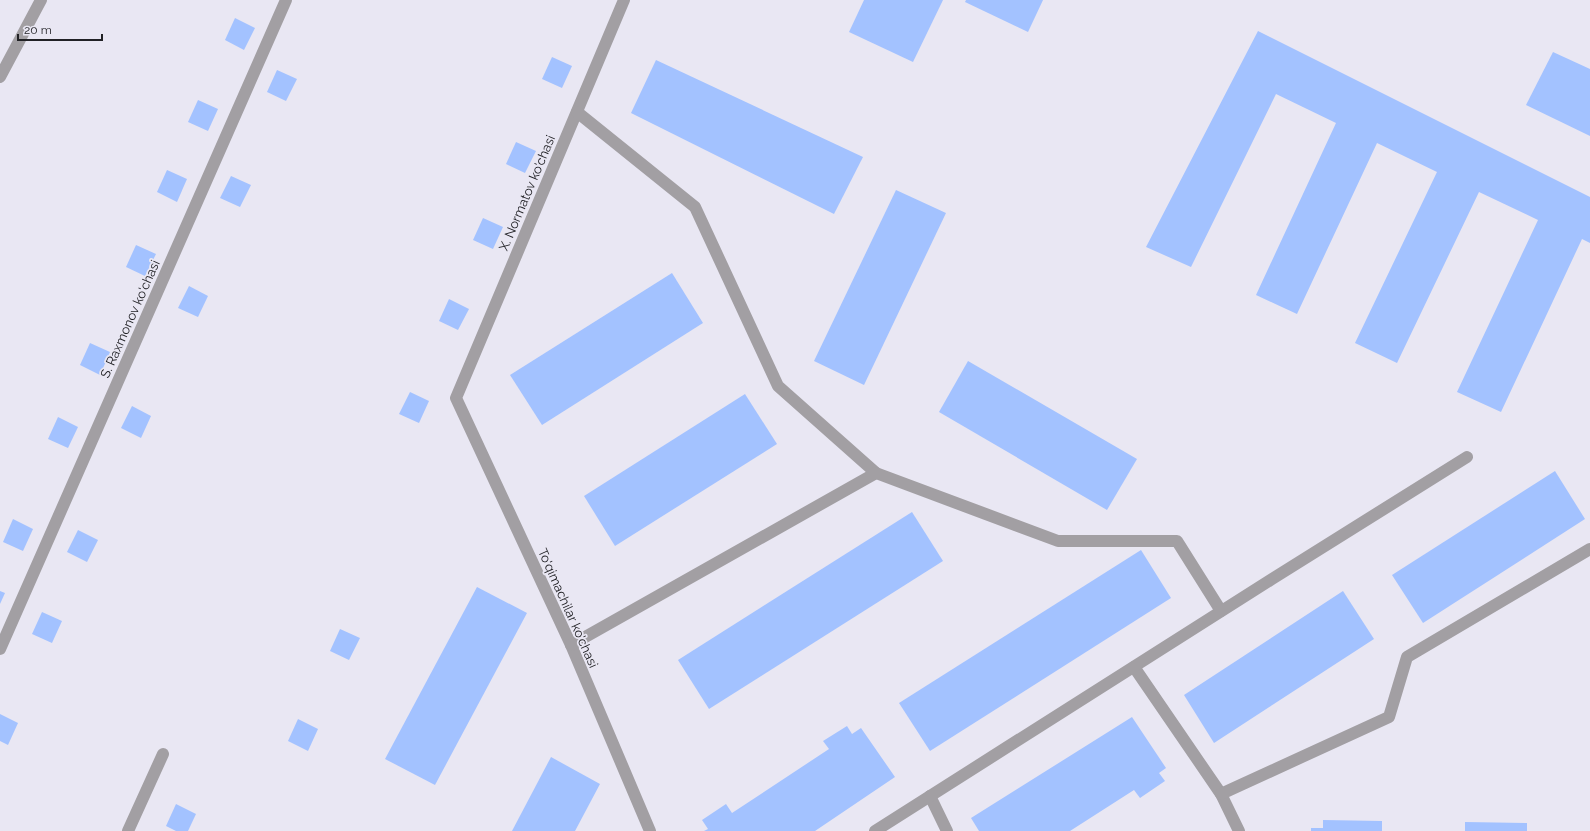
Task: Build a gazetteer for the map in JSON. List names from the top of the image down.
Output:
{
  "streets": {
    "street": ["X. Normatov ko'chasi", "S. Raxmonov ko'chasi", "To'qimachilar ko'chasi"]
  },
  "crossings": [
    ["X. Normatov ko'chasi", "To'qimachilar ko'chasi"]
  ],
  "scale_bar": "20 m"
}
